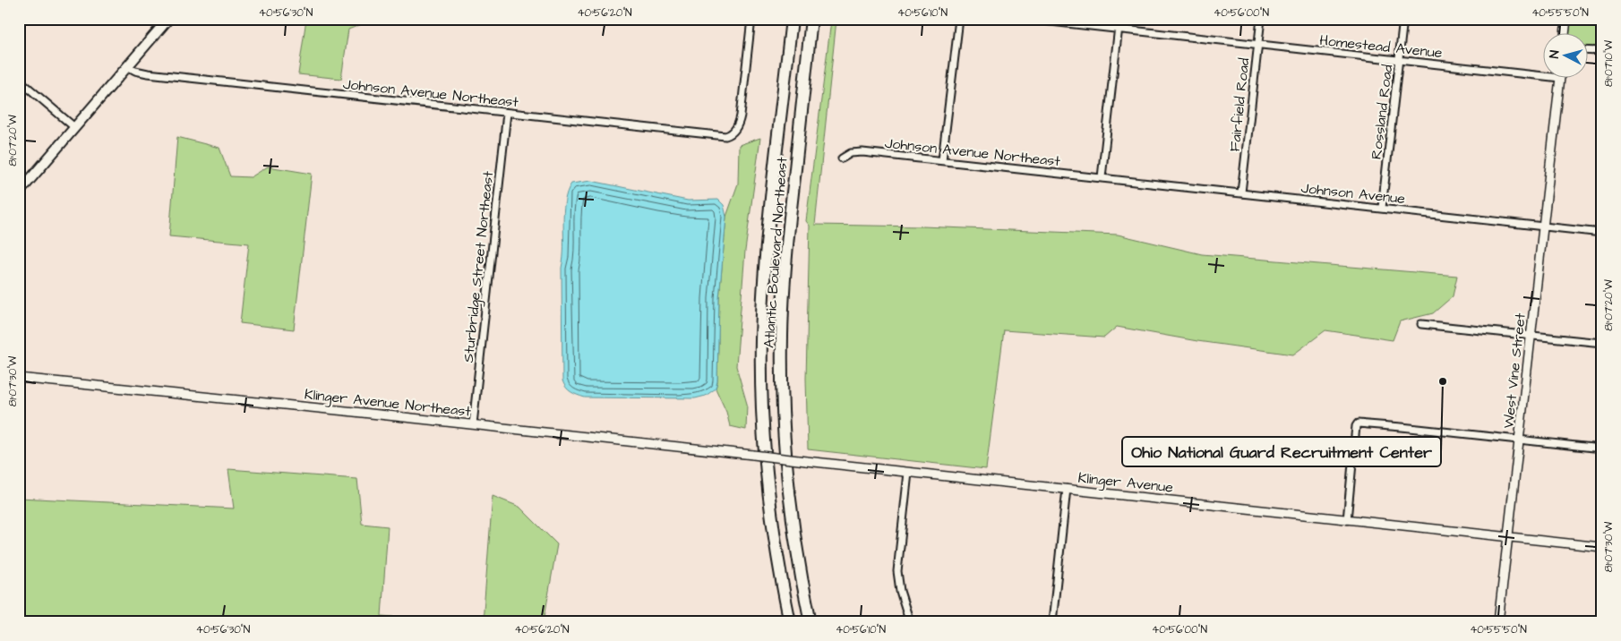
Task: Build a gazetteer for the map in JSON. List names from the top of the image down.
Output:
{
  "streets": {
    "highway": ["Atlantic Boulevard Northeast"],
    "street": [
      "Homestead Avenue",
      "Johnson Avenue Northeast",
      "Fairfield Road",
      "Rossland Road",
      "Johnson Avenue",
      "Sturbridge Street Northeast",
      "West Vine Street",
      "Klinger Avenue Northeast",
      "Klinger Avenue"
    ]
  },
  "crossings": [
    ["Homestead Avenue", "Fairfield Road"],
    ["Homestead Avenue", "Rossland Road"],
    ["Johnson Avenue Northeast", "Johnson Avenue"],
    ["Johnson Avenue Northeast", "Sturbridge Street Northeast"],
    ["Fairfield Road", "Johnson Avenue"],
    ["Rossland Road", "Johnson Avenue"],
    ["Johnson Avenue", "West Vine Street"],
    ["Sturbridge Street Northeast", "Klinger Avenue Northeast"],
    ["West Vine Street", "Klinger Avenue"],
    ["Klinger Avenue Northeast", "Klinger Avenue"]
  ],
  "places": ["Ohio National Guard Recruitment Center"],
  "north": "left",
  "coordinates": [
    "40°56'30\"N",
    "40°56'20\"N",
    "40°56'10\"N",
    "40°56'00\"N",
    "40°55'50\"N",
    "81°07'10\"W",
    "81°07'20\"W",
    "81°07'30\"W"
  ]
}
